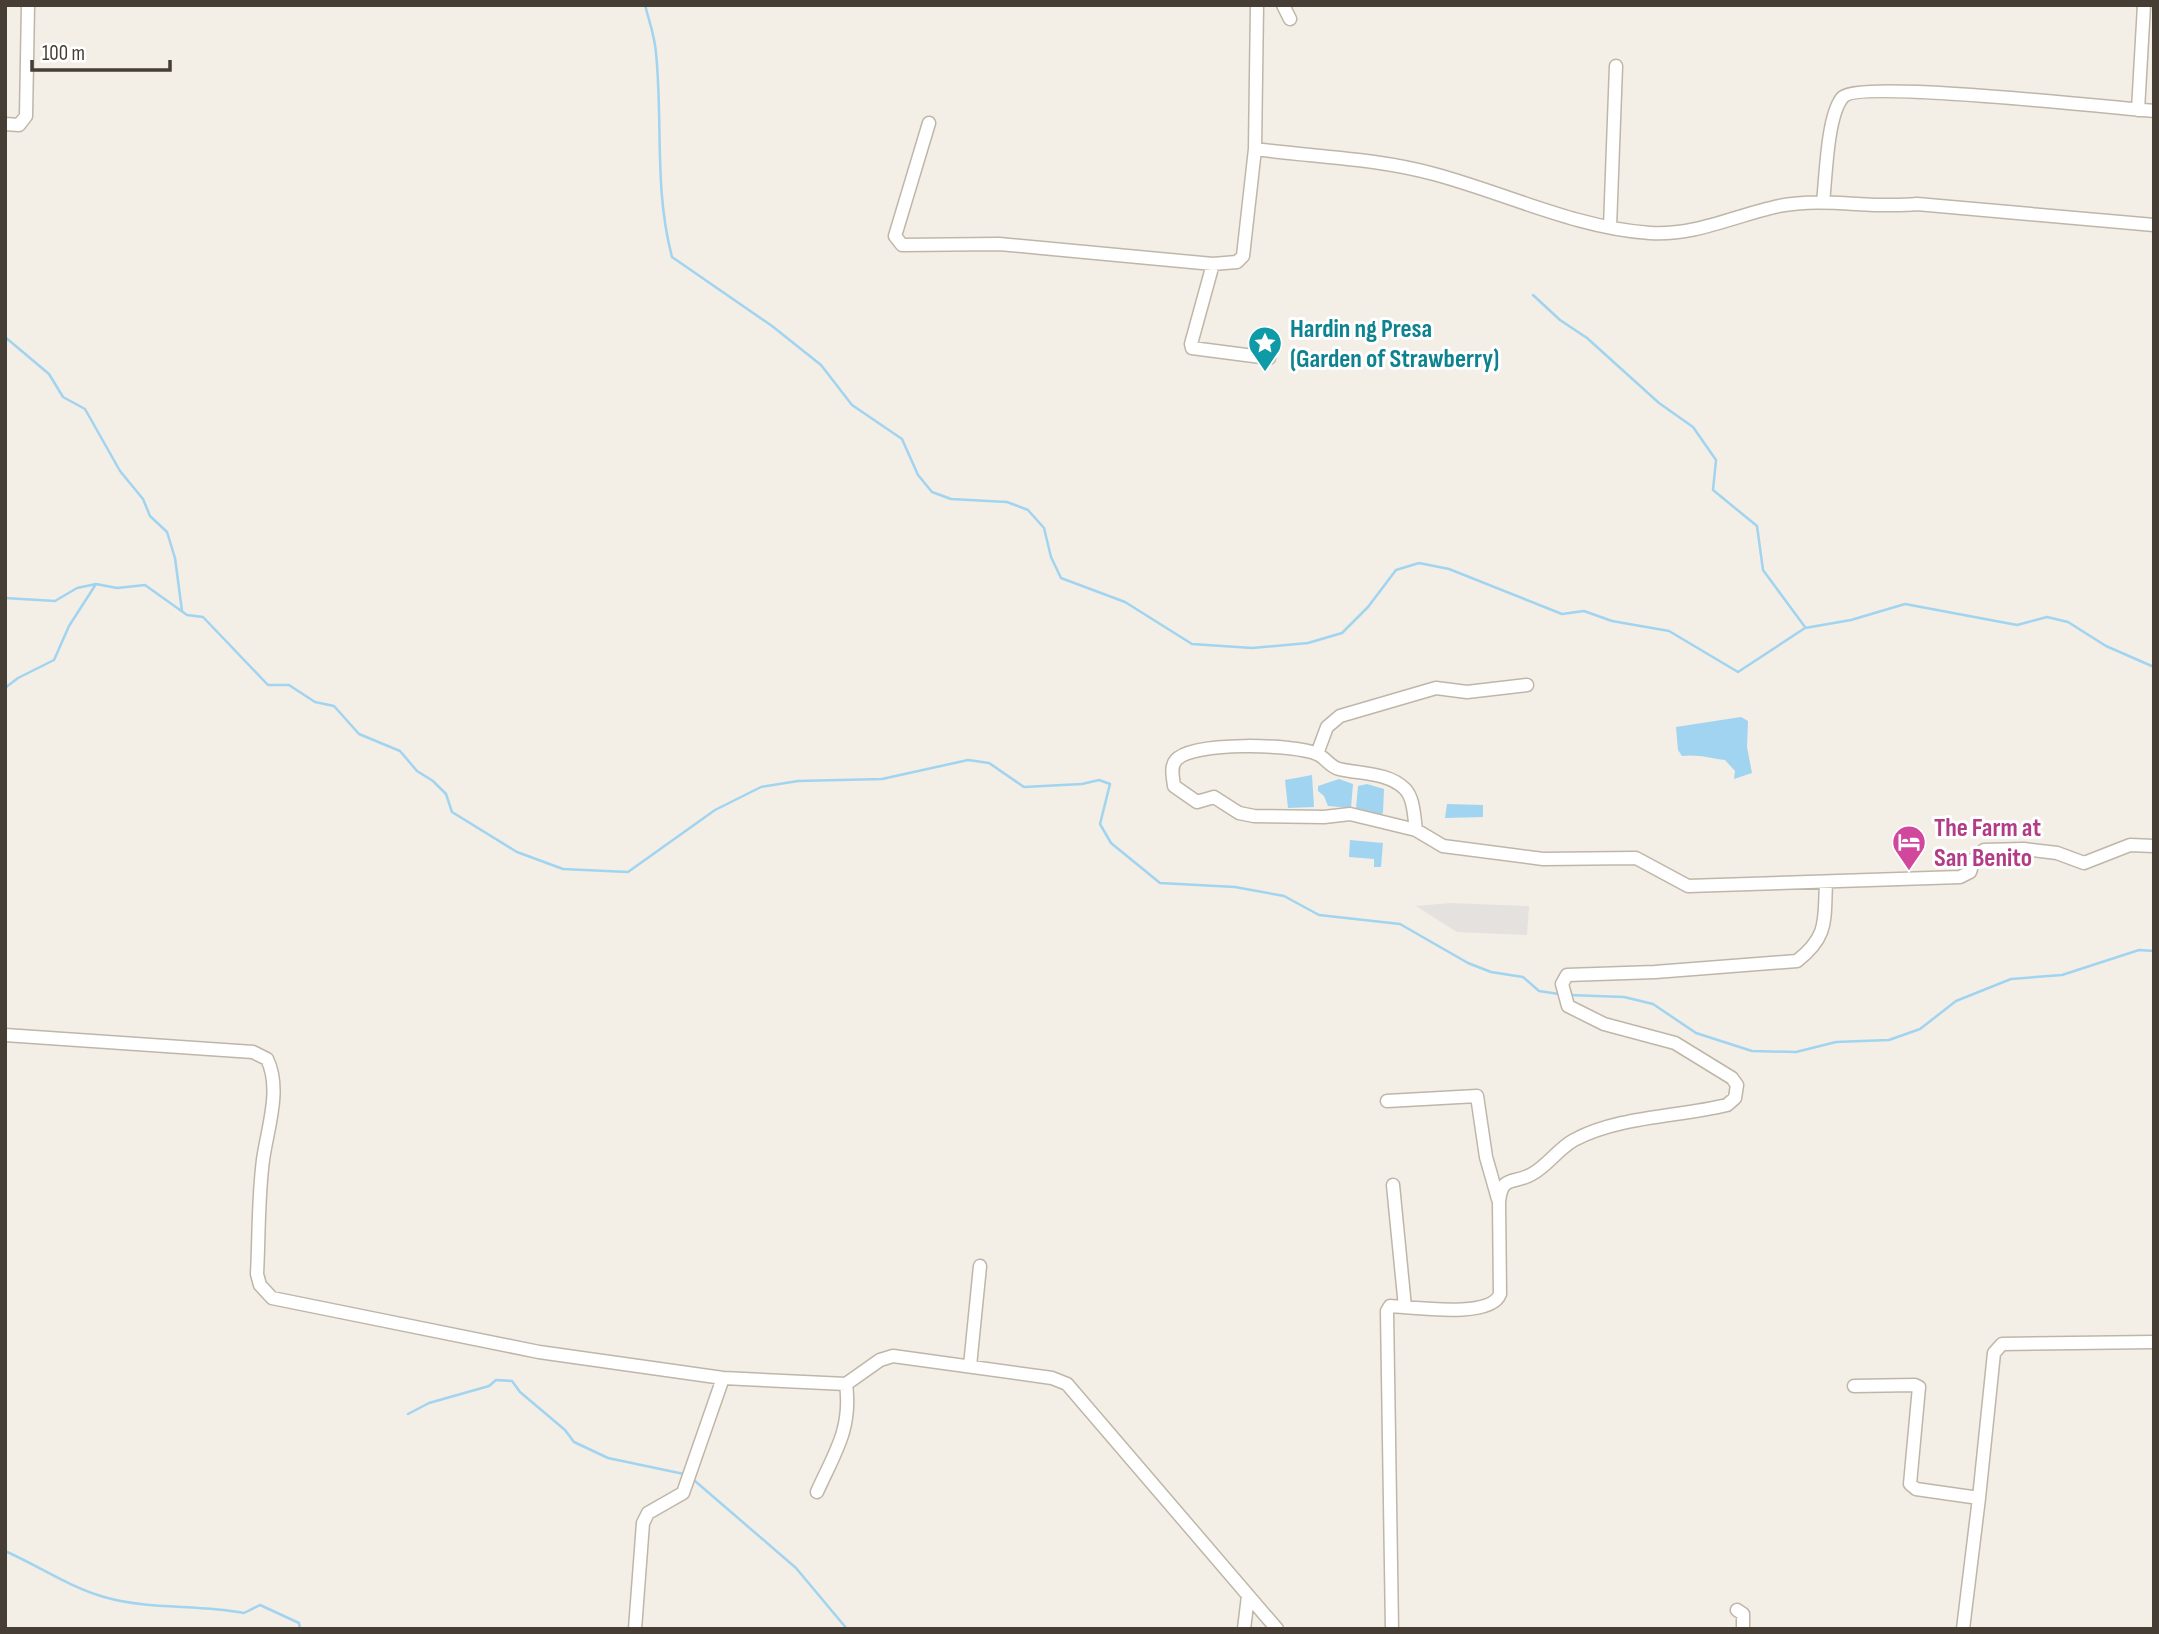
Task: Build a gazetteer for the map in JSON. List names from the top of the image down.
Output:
{
  "places": {
    "place": ["Hardin ng Presa (Garden of Strawberry)"],
    "hotel": ["The Farm at San Benito"]
  },
  "scale_bar": "100 m"
}
